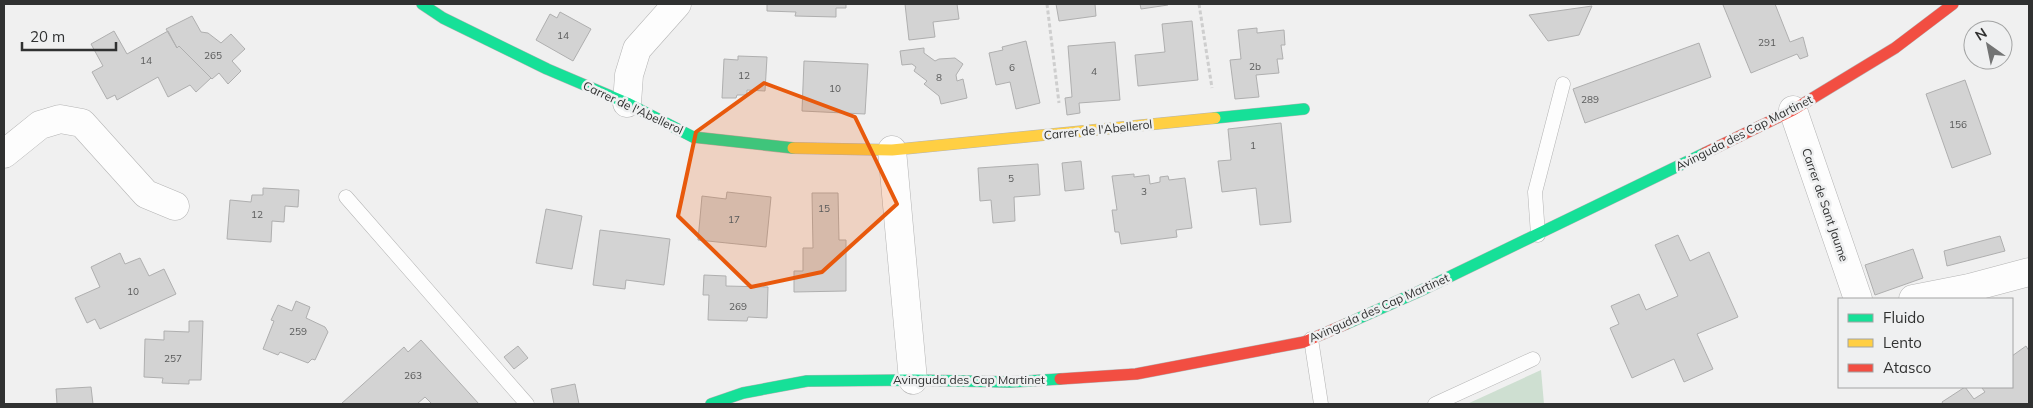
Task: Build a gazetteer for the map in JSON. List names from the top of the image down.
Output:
{
  "streets": {
    "street": ["Carrer de l'Abellerol", "Avinguda des Cap Martinet", "Carrer de Sant Jaume"]
  },
  "crossings": [
    ["Avinguda des Cap Martinet", "Carrer de Sant Jaume"]
  ],
  "house_numbers": [
    "14",
    "291",
    "265",
    "14",
    "2b",
    "6",
    "4",
    "12",
    "8",
    "10",
    "289",
    "156",
    "1",
    "5",
    "3",
    "15",
    "12",
    "17",
    "10",
    "269",
    "259",
    "257",
    "263"
  ],
  "legend": ["Fluido", "Lento", "Atasco"],
  "scale_bar": "20 m",
  "north": "top left"
}
